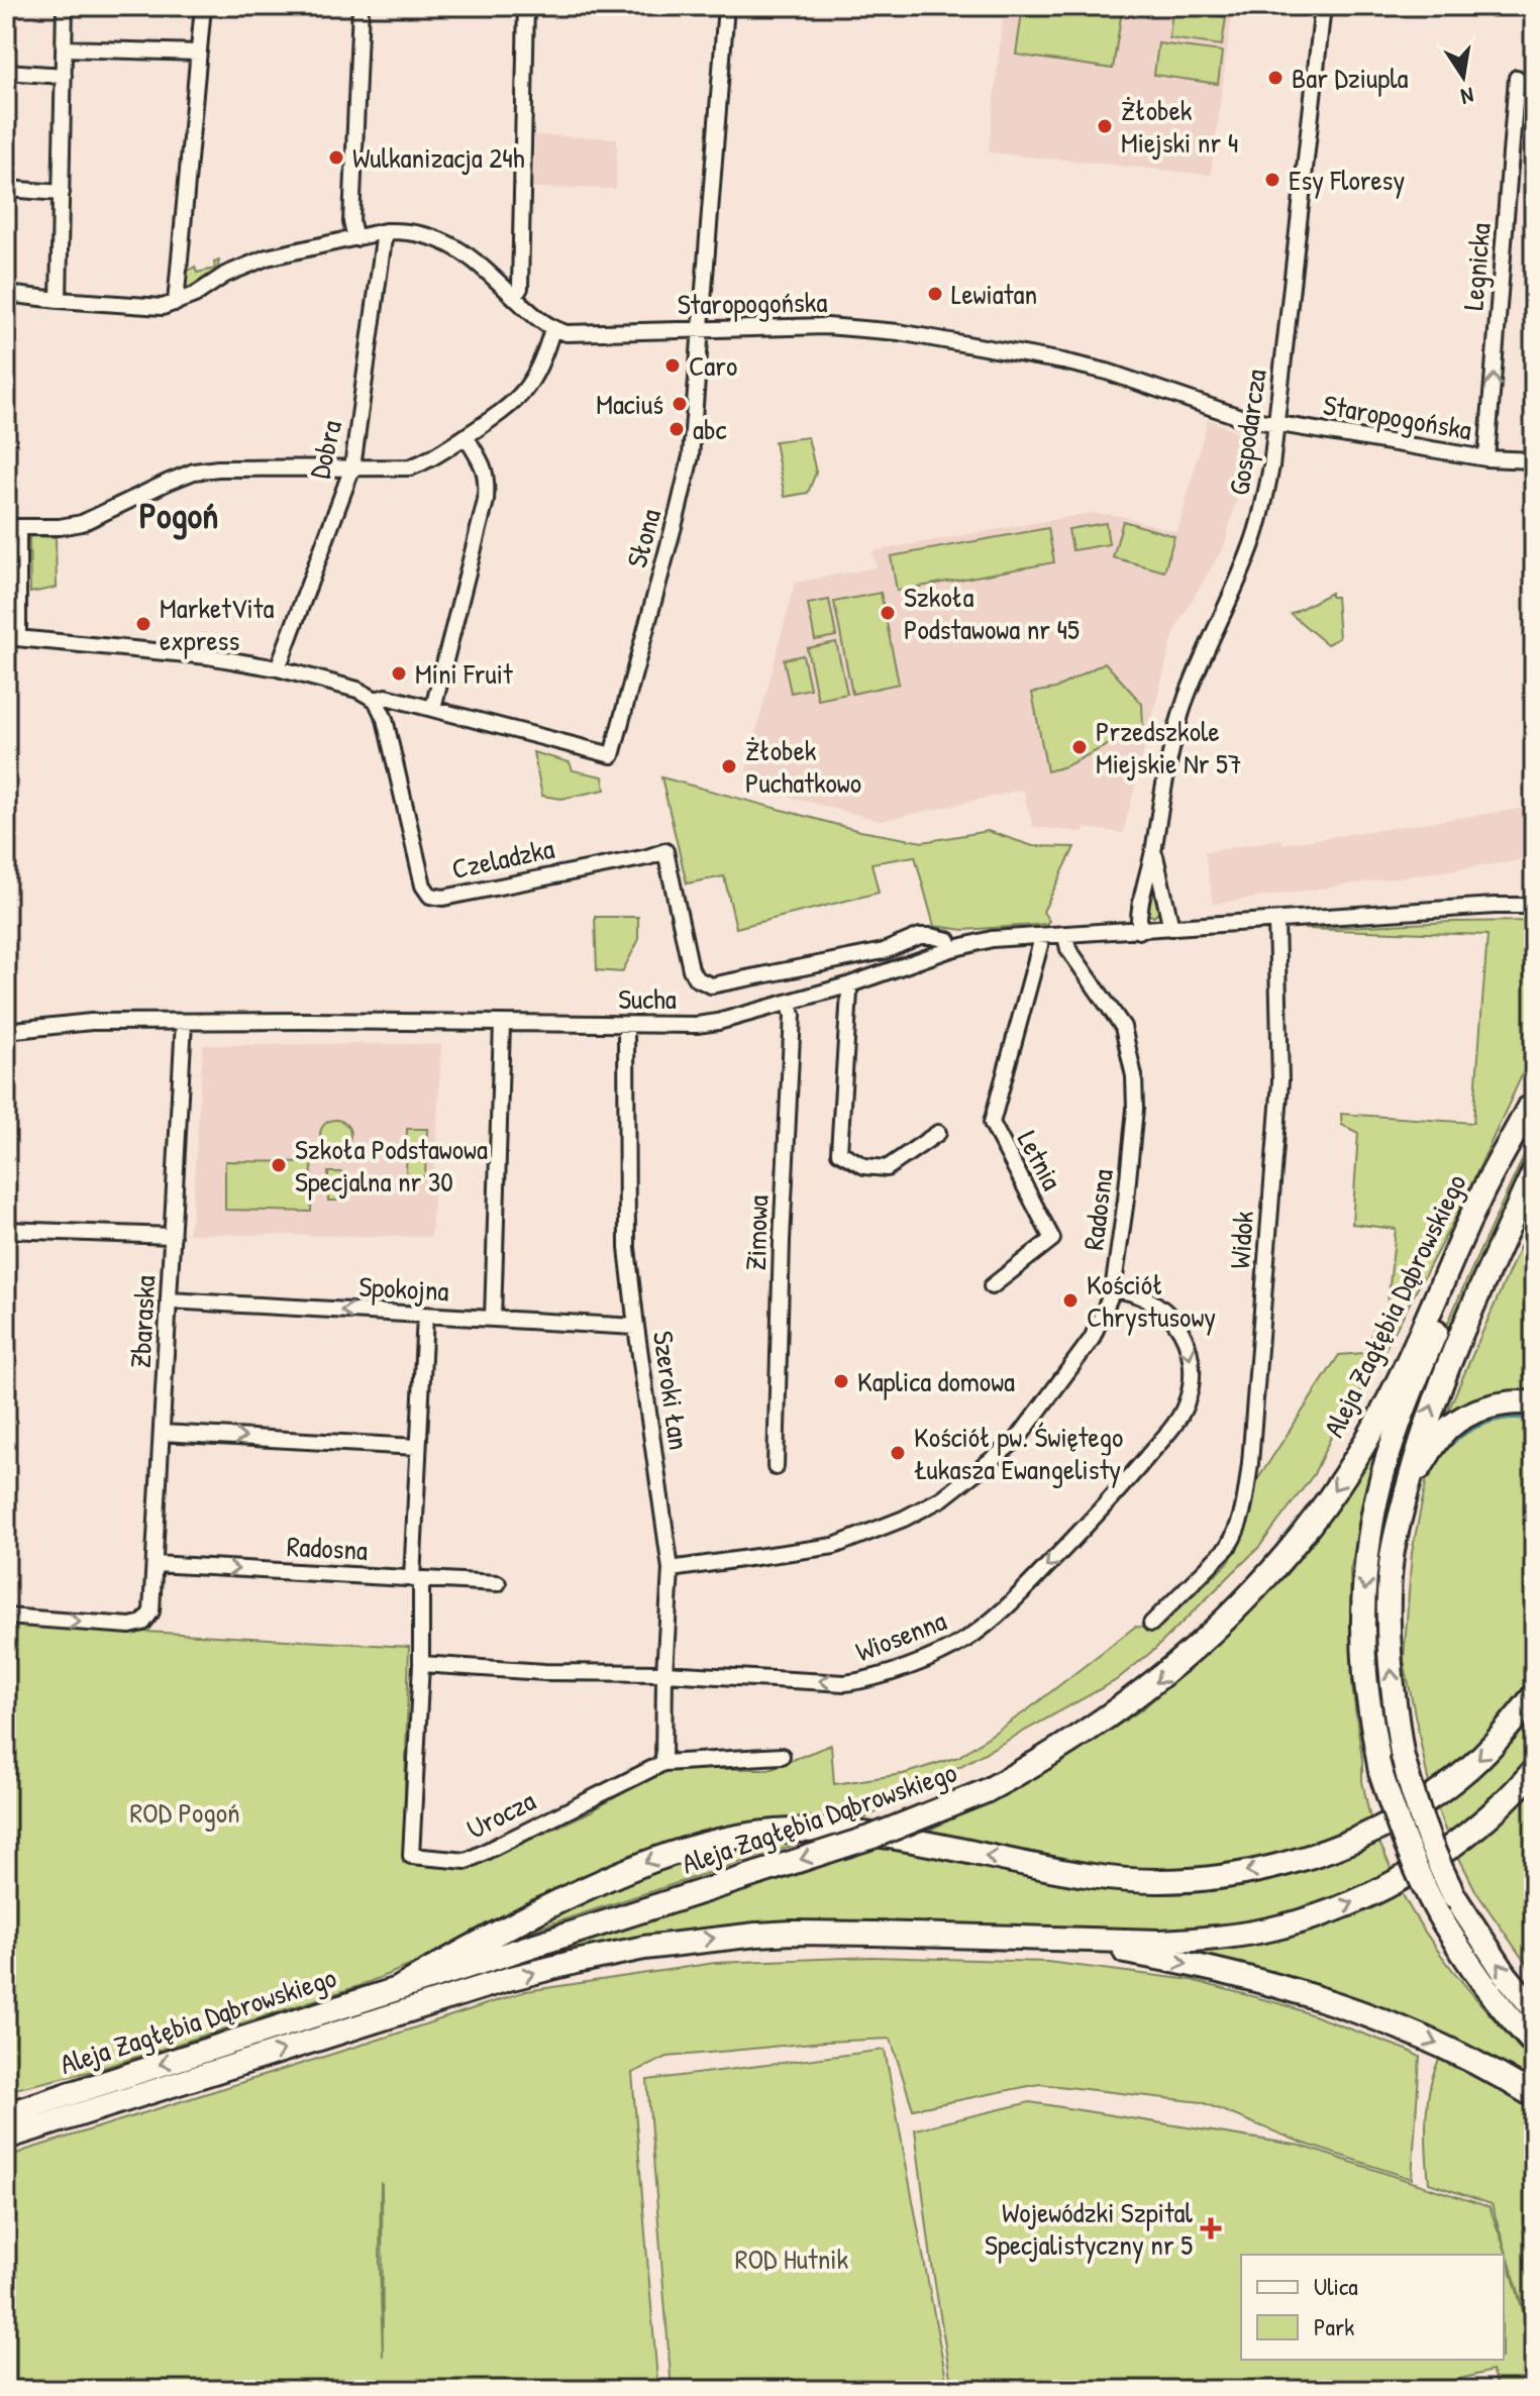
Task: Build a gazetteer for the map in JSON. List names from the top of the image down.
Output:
{
  "streets": {
    "main road": ["Aleja Zagłębia Dąbrowskiego"],
    "street": [
      "Legnicka",
      "Staropogońska",
      "Gospodarcza",
      "Dobra",
      "Słona",
      "Czeladzka",
      "Sucha",
      "Letnia",
      "Radosna",
      "Zimowa",
      "Widok",
      "Spokojna",
      "Zbaraska",
      "Szeroki Łan",
      "Wiosenna",
      "Urocza"
    ]
  },
  "crossings": [
    ["Legnicka", "Staropogońska"],
    ["Staropogońska", "Gospodarcza"],
    ["Staropogońska", "Słona"],
    ["Gospodarcza", "Sucha"],
    ["Czeladzka", "Sucha"],
    ["Sucha", "Letnia"],
    ["Sucha", "Radosna"],
    ["Sucha", "Zimowa"],
    ["Sucha", "Widok"],
    ["Sucha", "Zbaraska"],
    ["Sucha", "Szeroki Łan"],
    ["Radosna", "Zbaraska"],
    ["Radosna", "Szeroki Łan"],
    ["Radosna", "Wiosenna"],
    ["Radosna", "Urocza"],
    ["Spokojna", "Zbaraska"],
    ["Spokojna", "Szeroki Łan"],
    ["Spokojna", "Urocza"],
    ["Szeroki Łan", "Wiosenna"],
    ["Szeroki Łan", "Urocza"],
    ["Wiosenna", "Urocza"]
  ],
  "one_way": ["Legnicka", "Spokojna"],
  "districts": ["Pogoń"],
  "parks": ["ROD Pogoń", "ROD Hutnik"],
  "places": {
    "other": [
      "Bar Dziupla",
      "Żłobek Miejski nr 4",
      "Wulkanizacja 24h",
      "Esy Floresy",
      "Lewiatan",
      "Caro",
      "Maciuś",
      "abc",
      "Szkoła Podstawowa nr 45",
      "MarketVita express",
      "Mini Fruit",
      "Przedszkole Miejskie Nr 57",
      "Żłobek Puchatkowo",
      "Szkoła Podstawowa Specjalna nr 30",
      "Kościół Chrystusowy",
      "Kaplica domowa",
      "Kościół pw. Świętego Łukasza Ewangelisty"
    ],
    "health": ["Wojewódzki Szpital Specjalistyczny nr 5"]
  },
  "legend": ["Ulica", "Park"],
  "north": "bottom"
}
